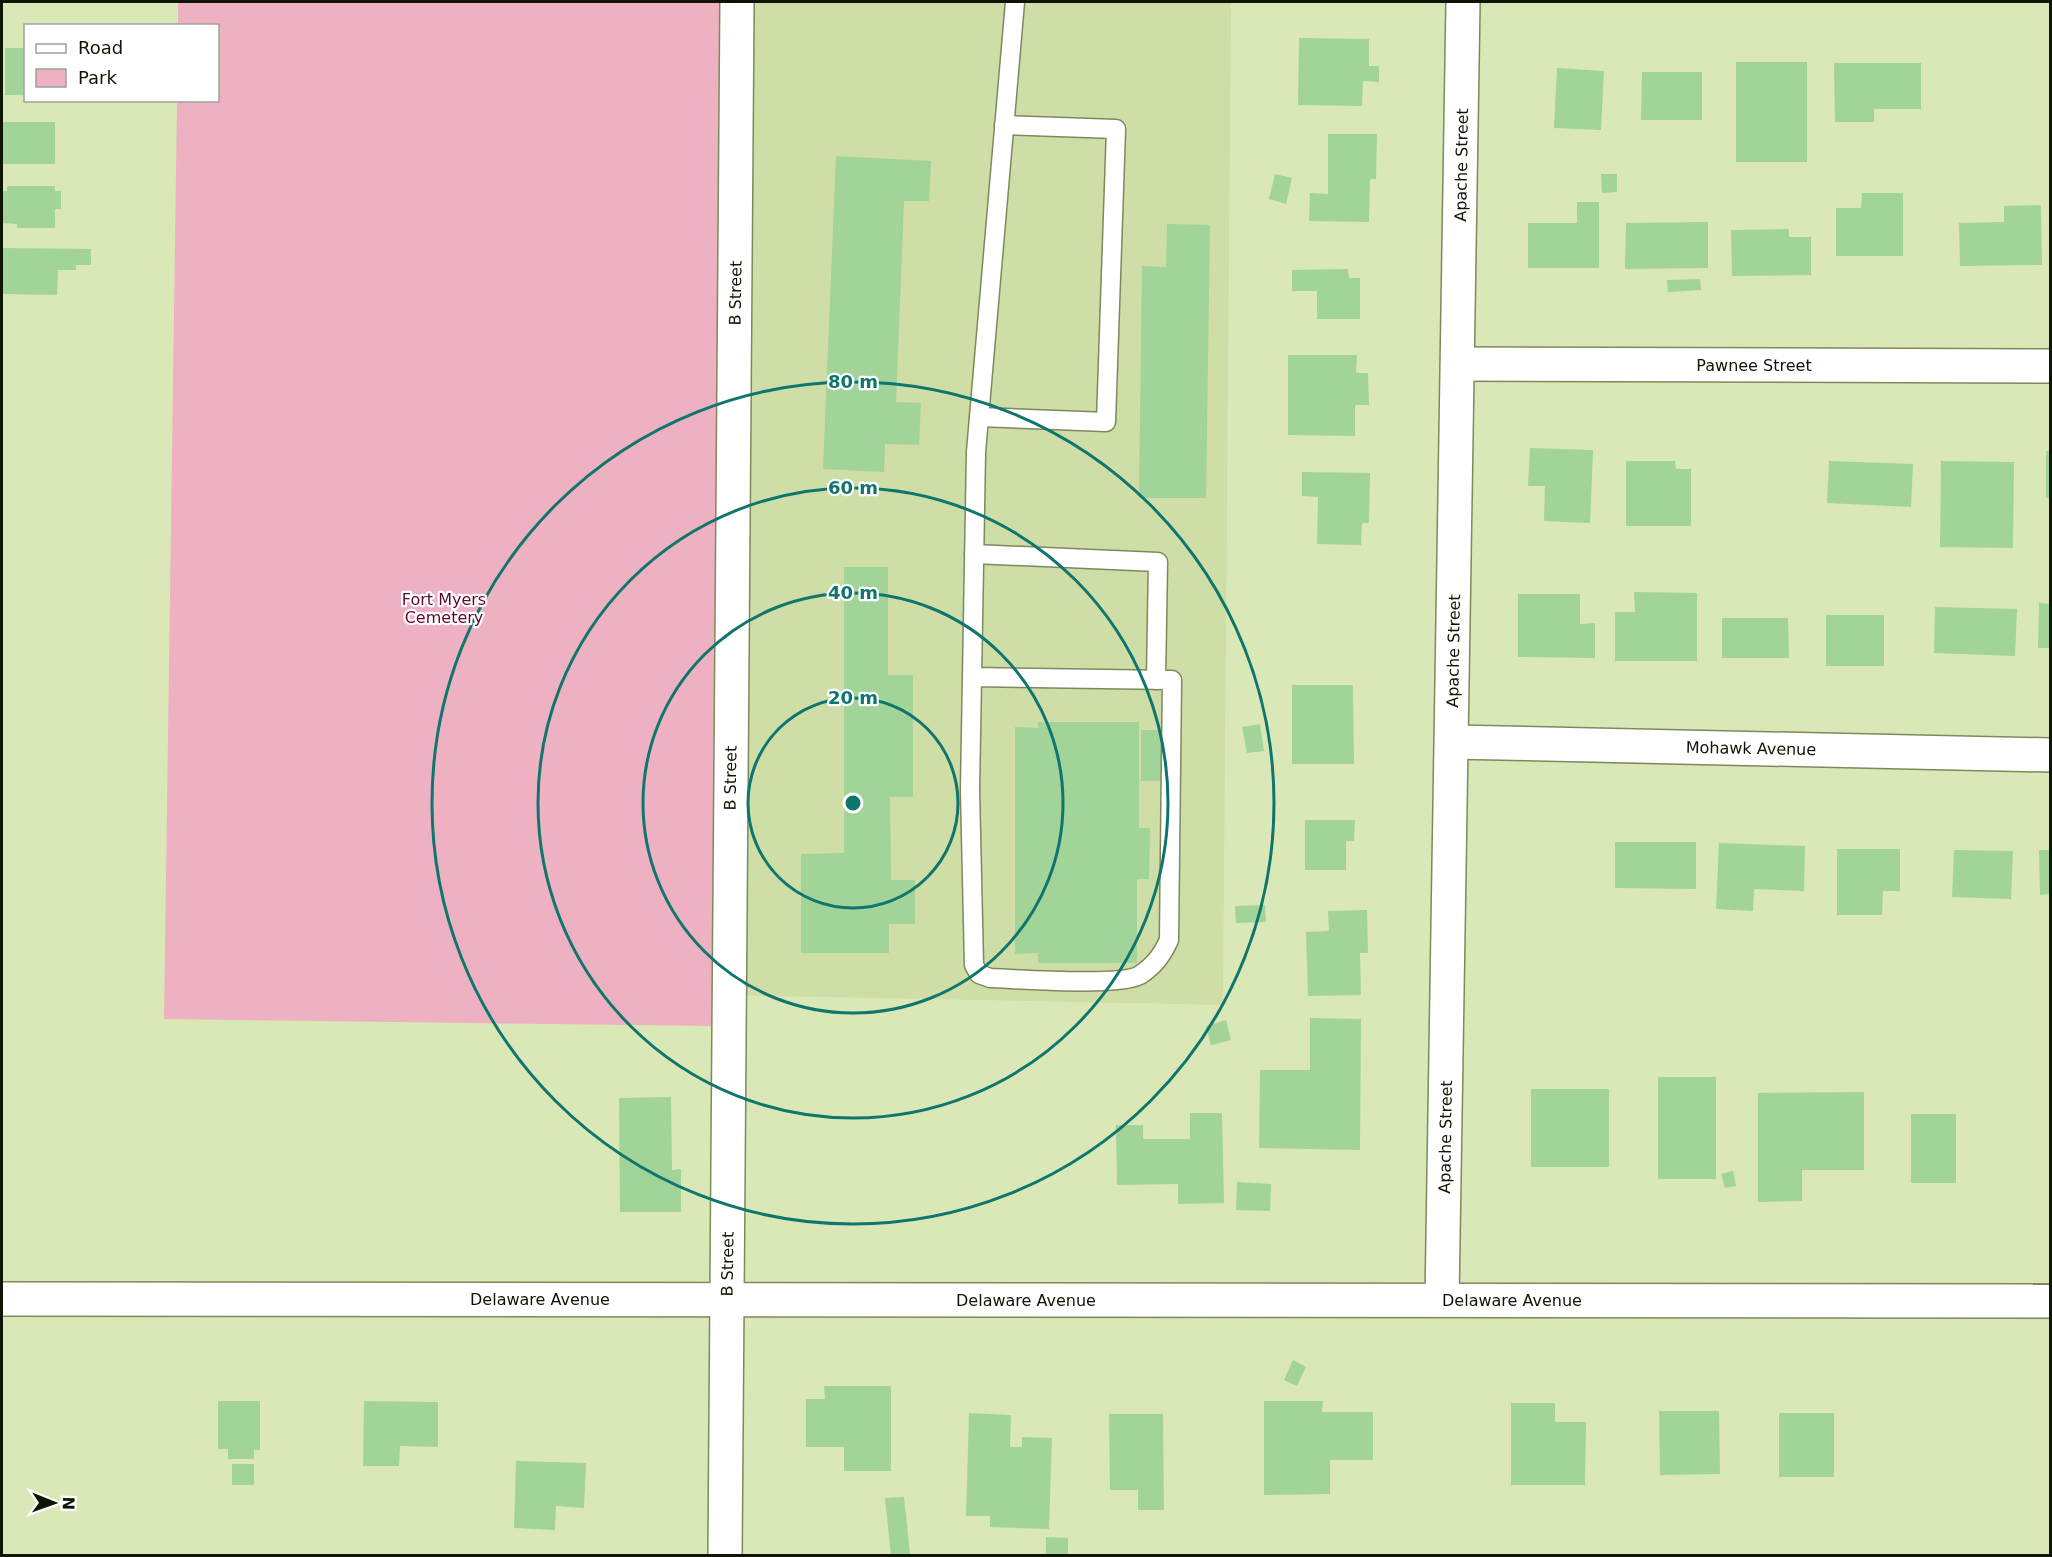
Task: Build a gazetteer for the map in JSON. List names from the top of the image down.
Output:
{
  "streets": {
    "street": [
      "Apache Street",
      "B Street",
      "Pawnee Street",
      "Mohawk Avenue",
      "Delaware Avenue"
    ]
  },
  "crossings": [
    ["Apache Street", "Pawnee Street"],
    ["Apache Street", "Mohawk Avenue"],
    ["Apache Street", "Delaware Avenue"],
    ["B Street", "Delaware Avenue"]
  ],
  "parks": ["Fort Myers Cemetery"],
  "legend": ["Road", "Park"],
  "north": "right",
  "rings": [
    "80 m",
    "60 m",
    "40 m",
    "20 m"
  ]
}
